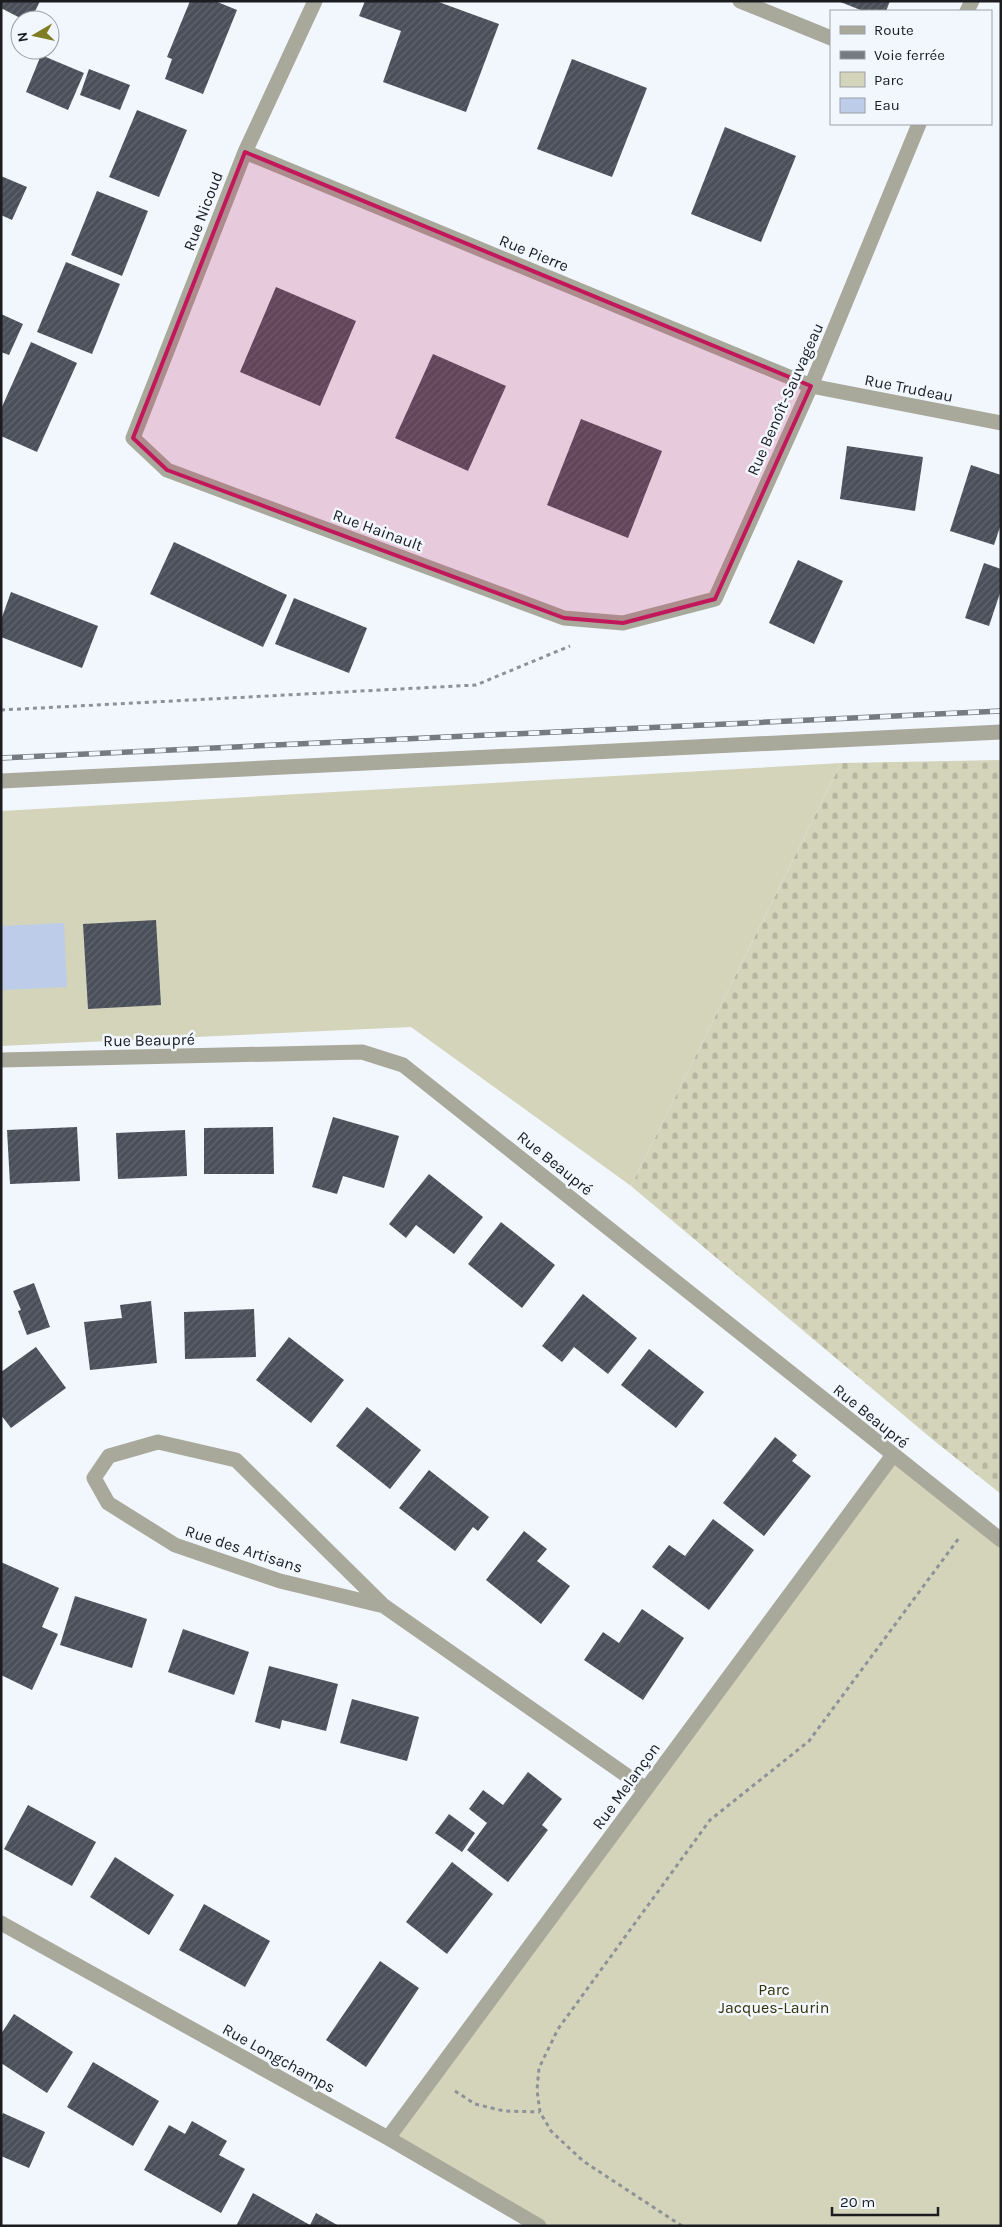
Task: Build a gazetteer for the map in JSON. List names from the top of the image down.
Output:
{
  "streets": {
    "street": [
      "Rue Nicoud",
      "Rue Pierre",
      "Rue Trudeau",
      "Rue Benoît-Sauvageau",
      "Rue Hainault",
      "Rue Beaupré",
      "Rue des Artisans",
      "Rue Melançon",
      "Rue Longchamps"
    ]
  },
  "crossings": [
    ["Rue Nicoud", "Rue Pierre"],
    ["Rue Nicoud", "Rue Hainault"],
    ["Rue Pierre", "Rue Trudeau"],
    ["Rue Pierre", "Rue Benoît-Sauvageau"],
    ["Rue Trudeau", "Rue Benoît-Sauvageau"],
    ["Rue Benoît-Sauvageau", "Rue Hainault"],
    ["Rue Beaupré", "Rue Melançon"],
    ["Rue des Artisans", "Rue Melançon"],
    ["Rue Melançon", "Rue Longchamps"]
  ],
  "parks": ["Parc Jacques-Laurin"],
  "legend": [
    "Route",
    "Voie ferrée",
    "Parc",
    "Eau"
  ],
  "scale_bar": "20 m",
  "north": "left"
}
